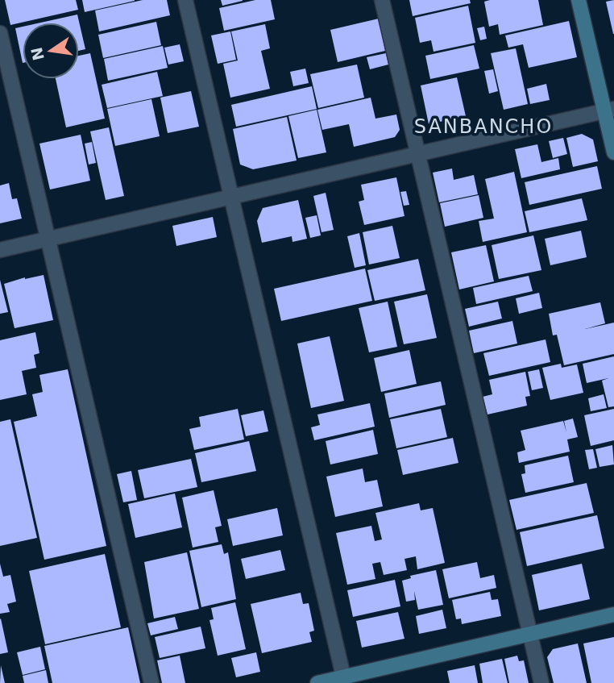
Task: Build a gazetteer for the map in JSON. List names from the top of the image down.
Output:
{
  "districts": ["SANBANCHO"],
  "north": "left"
}
